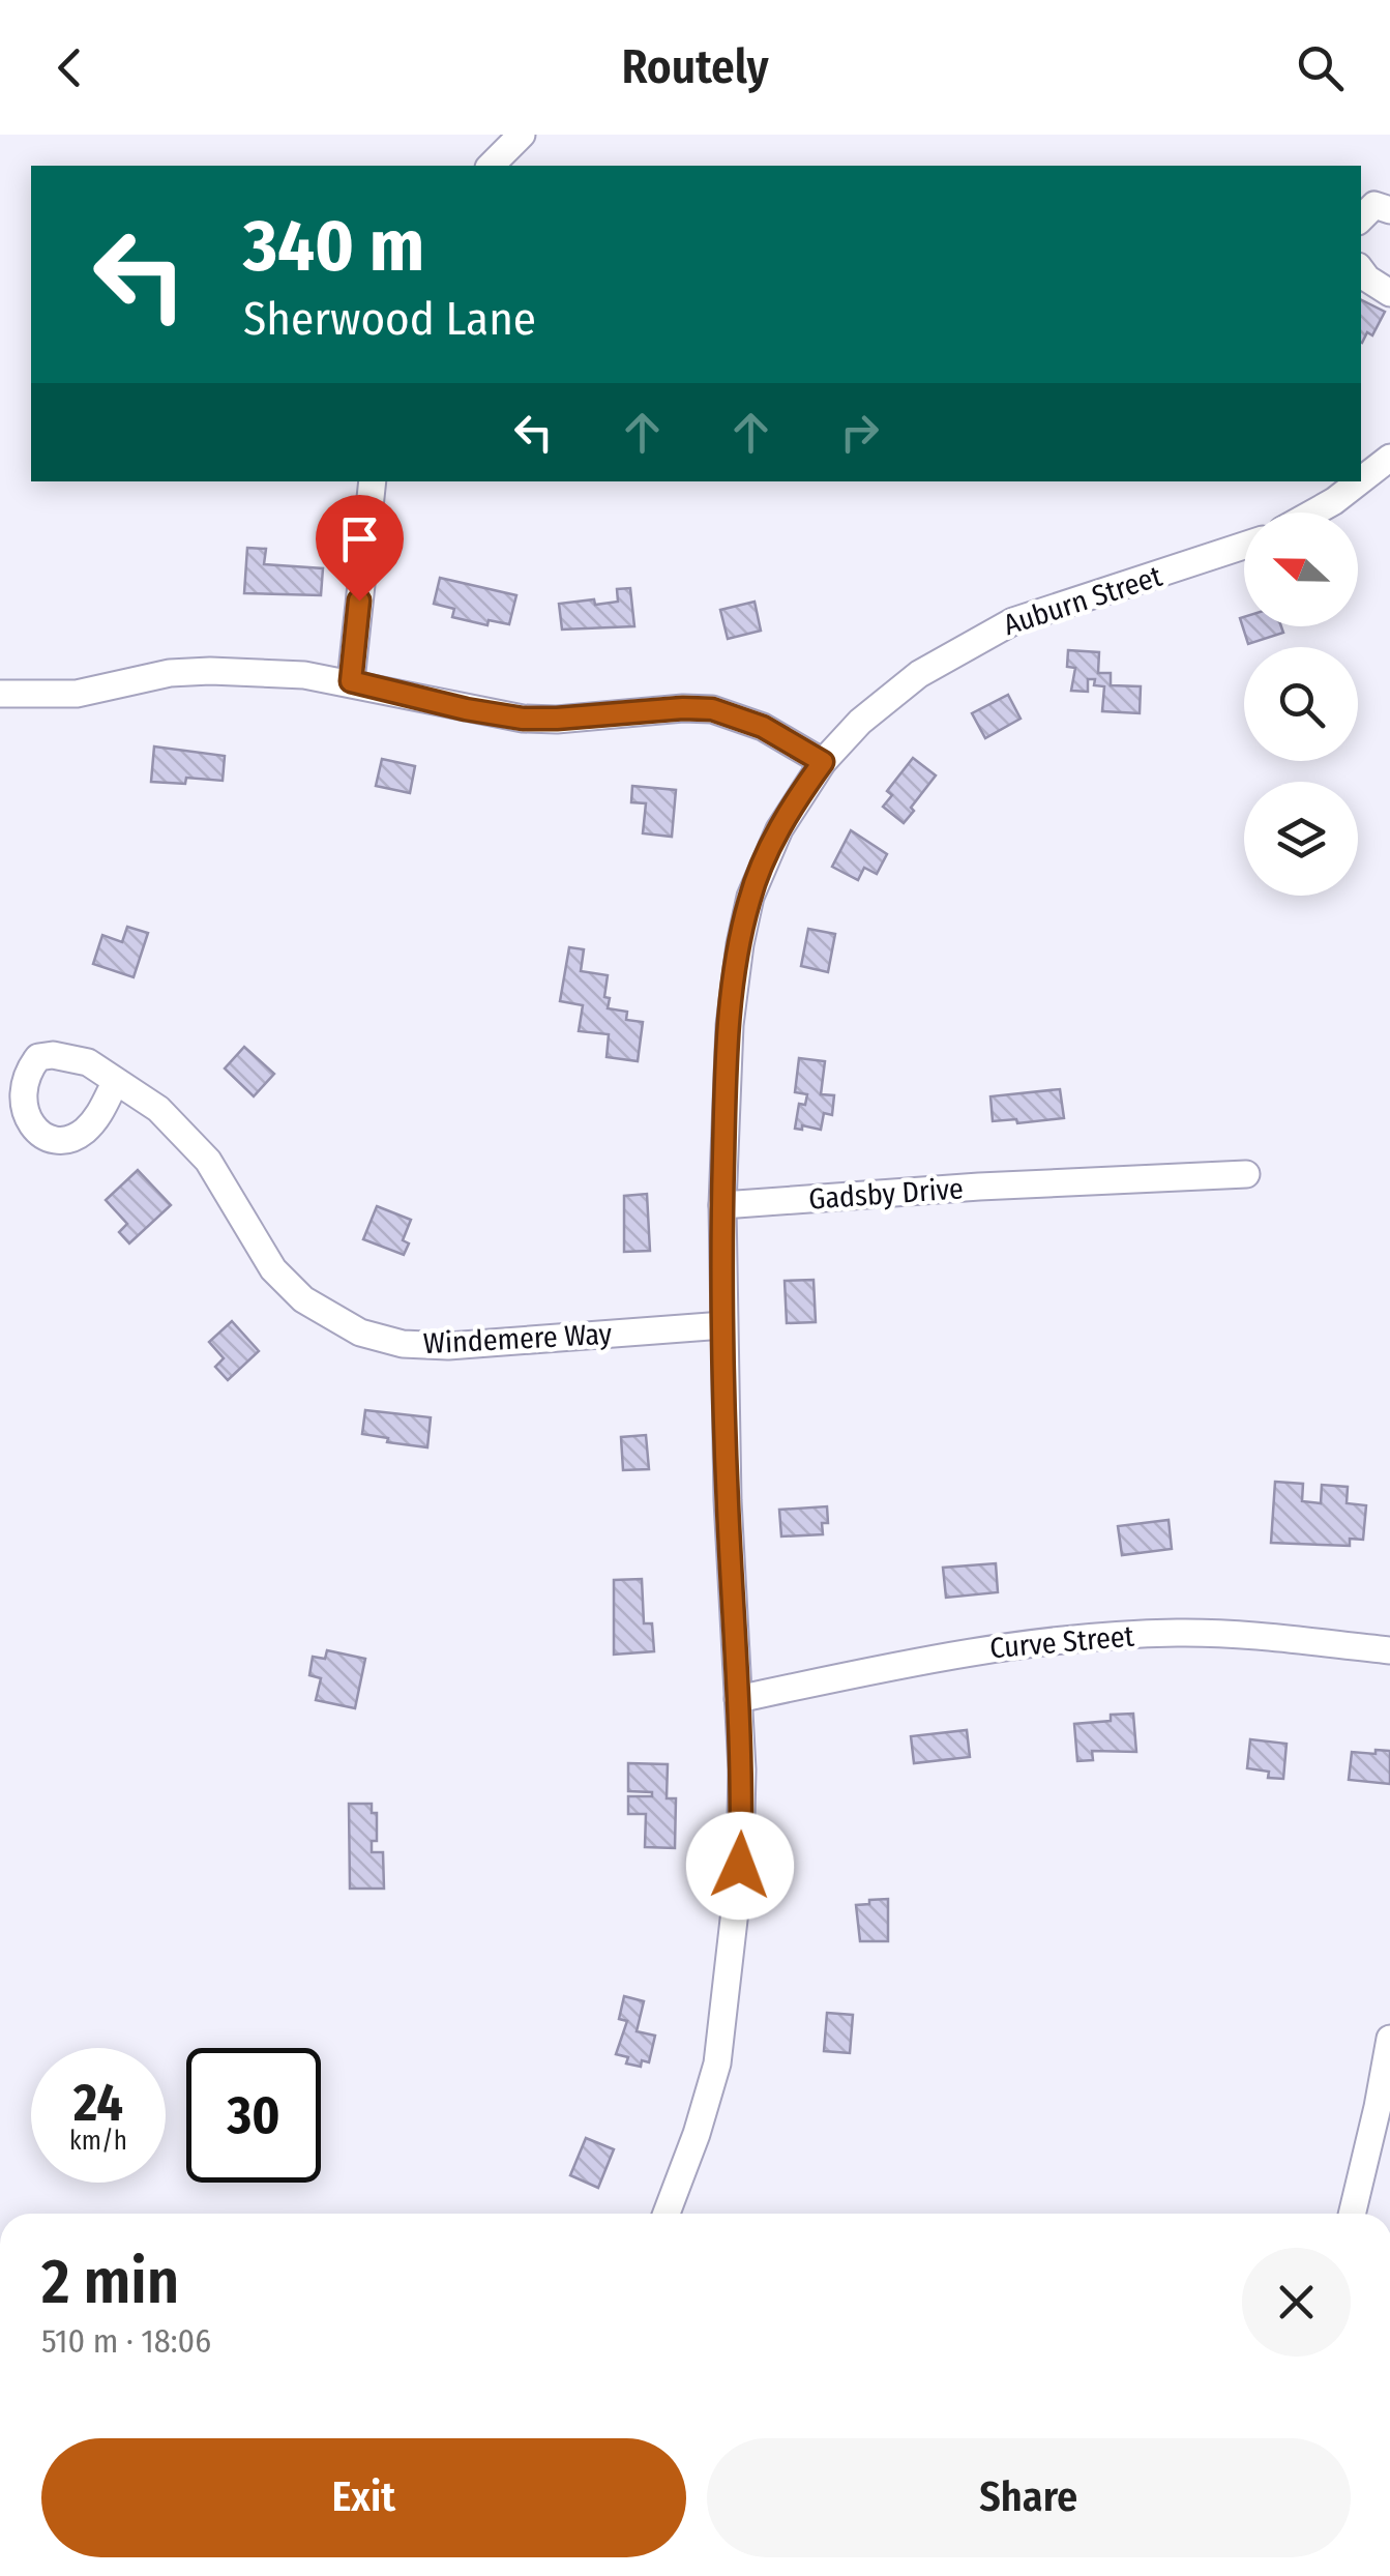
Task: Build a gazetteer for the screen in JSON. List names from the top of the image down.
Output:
{
  "streets": {
    "street": [
      "Auburn Street",
      "Gadsby Drive",
      "Windemere Way",
      "Curve Street"
    ]
  },
  "crossings": [
    ["Auburn Street", "Gadsby Drive"],
    ["Auburn Street", "Windemere Way"],
    ["Auburn Street", "Curve Street"]
  ],
  "north": "left",
  "page": {
    "header": "Routely",
    "turn": ["340 m", "Sherwood Lane"],
    "speed": "24 km/h",
    "limit": "30",
    "heading": ["2 min", "510 m · 18:06"],
    "buttons": ["Exit", "Share"]
  }
}
